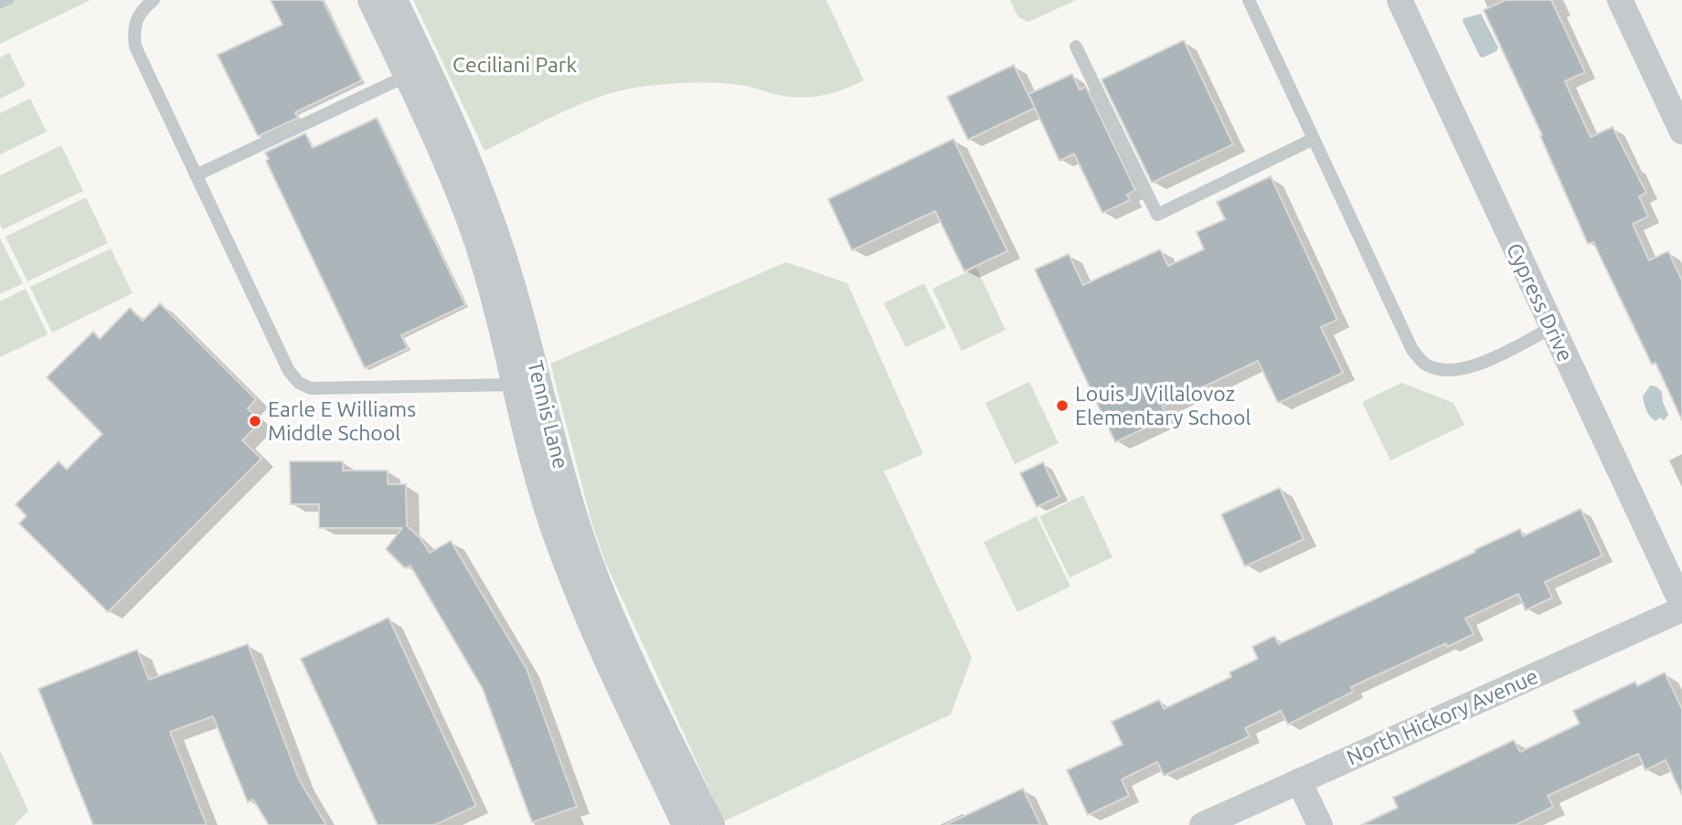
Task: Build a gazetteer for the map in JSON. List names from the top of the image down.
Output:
{
  "streets": {
    "street": ["Cypress Drive", "Tennis Lane", "North Hickory Avenue"]
  },
  "parks": ["Ceciliani Park"],
  "places": ["Louis J Villalovoz Elementary School", "Earle E Williams Middle School"]
}
